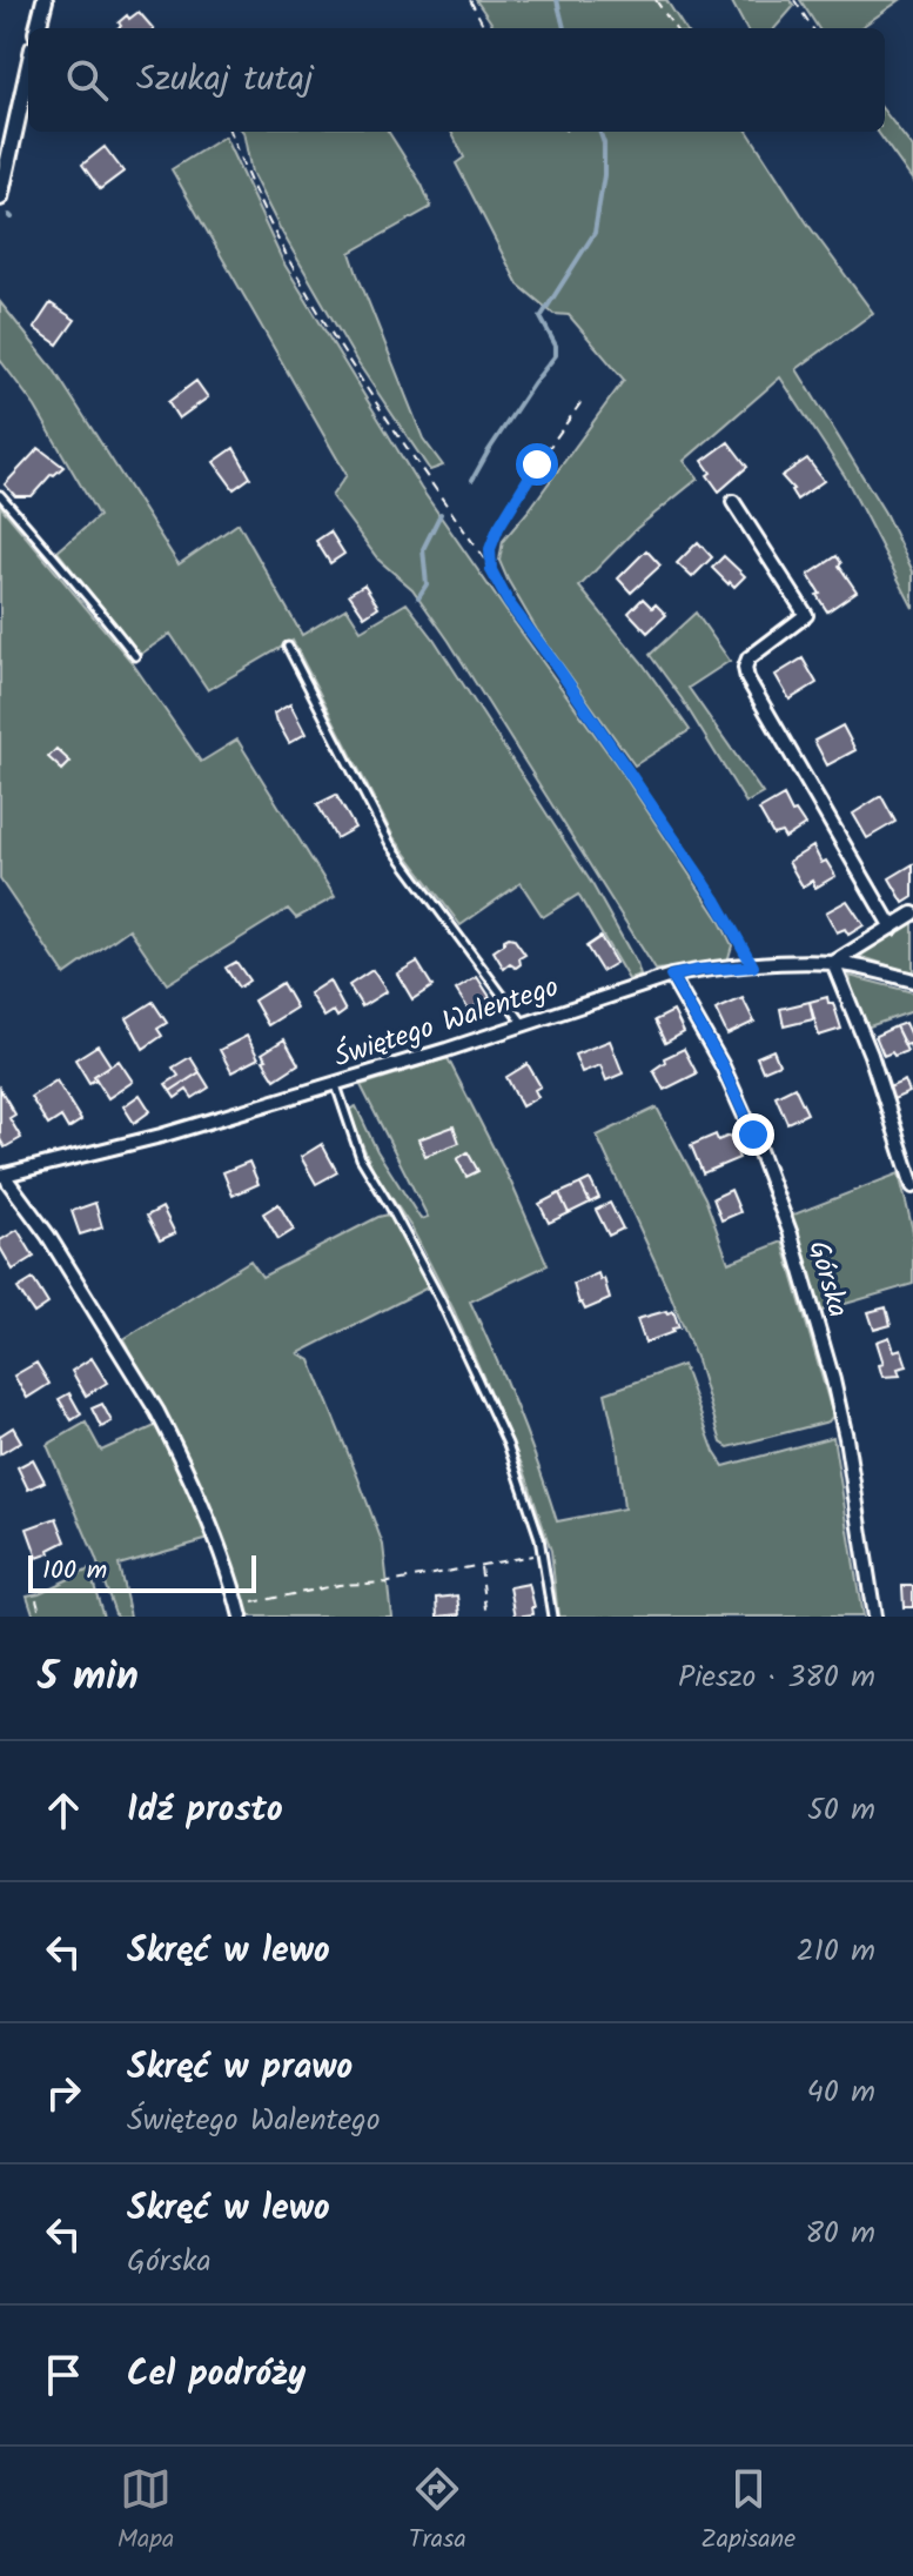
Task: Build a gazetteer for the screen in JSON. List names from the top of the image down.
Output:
{
  "streets": {
    "street": ["Świętego Walentego", "Górska"]
  },
  "crossings": [
    ["Świętego Walentego", "Górska"]
  ],
  "scale_bar": "100 m",
  "page": {
    "search": "Szukaj tutaj",
    "scale": "100 m",
    "heading": ["5 min", "Pieszo · 380 m"],
    "list": [
      ["Idź prosto", "50 m"],
      ["Skręć w lewo", "210 m"],
      ["Skręć w prawo", "Świętego Walentego", "40 m"],
      ["Skręć w lewo", "Górska", "80 m"],
      "Cel podróży"
    ],
    "nav": ["Mapa", "Trasa", "Zapisane"]
  }
}
